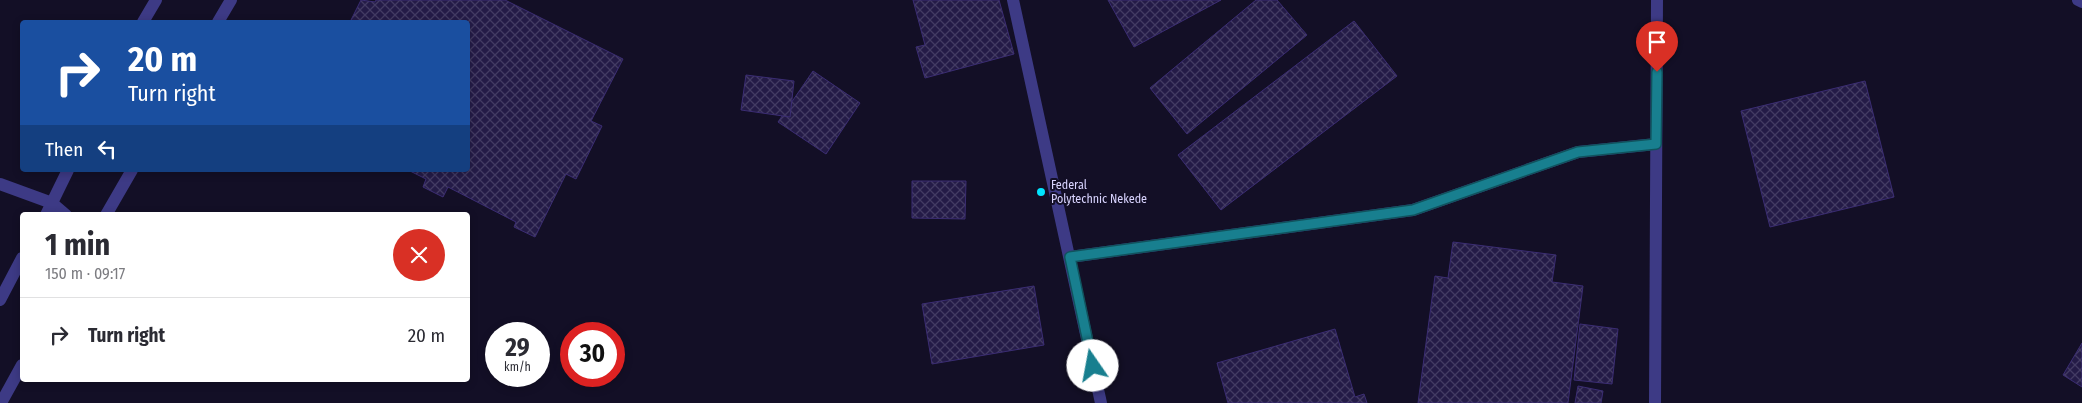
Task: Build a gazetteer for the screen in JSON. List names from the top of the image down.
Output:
{
  "places": ["Federal Polytechnic Nekede"],
  "page": {
    "turn": ["20 m", "Turn right"],
    "then": "Then",
    "heading": ["1 min", "150 m · 09:17"],
    "list": [
      {
        "name": "Turn right",
        "value": "20 m"
      }
    ],
    "speed": "29 km/h",
    "limit": "30"
  }
}
